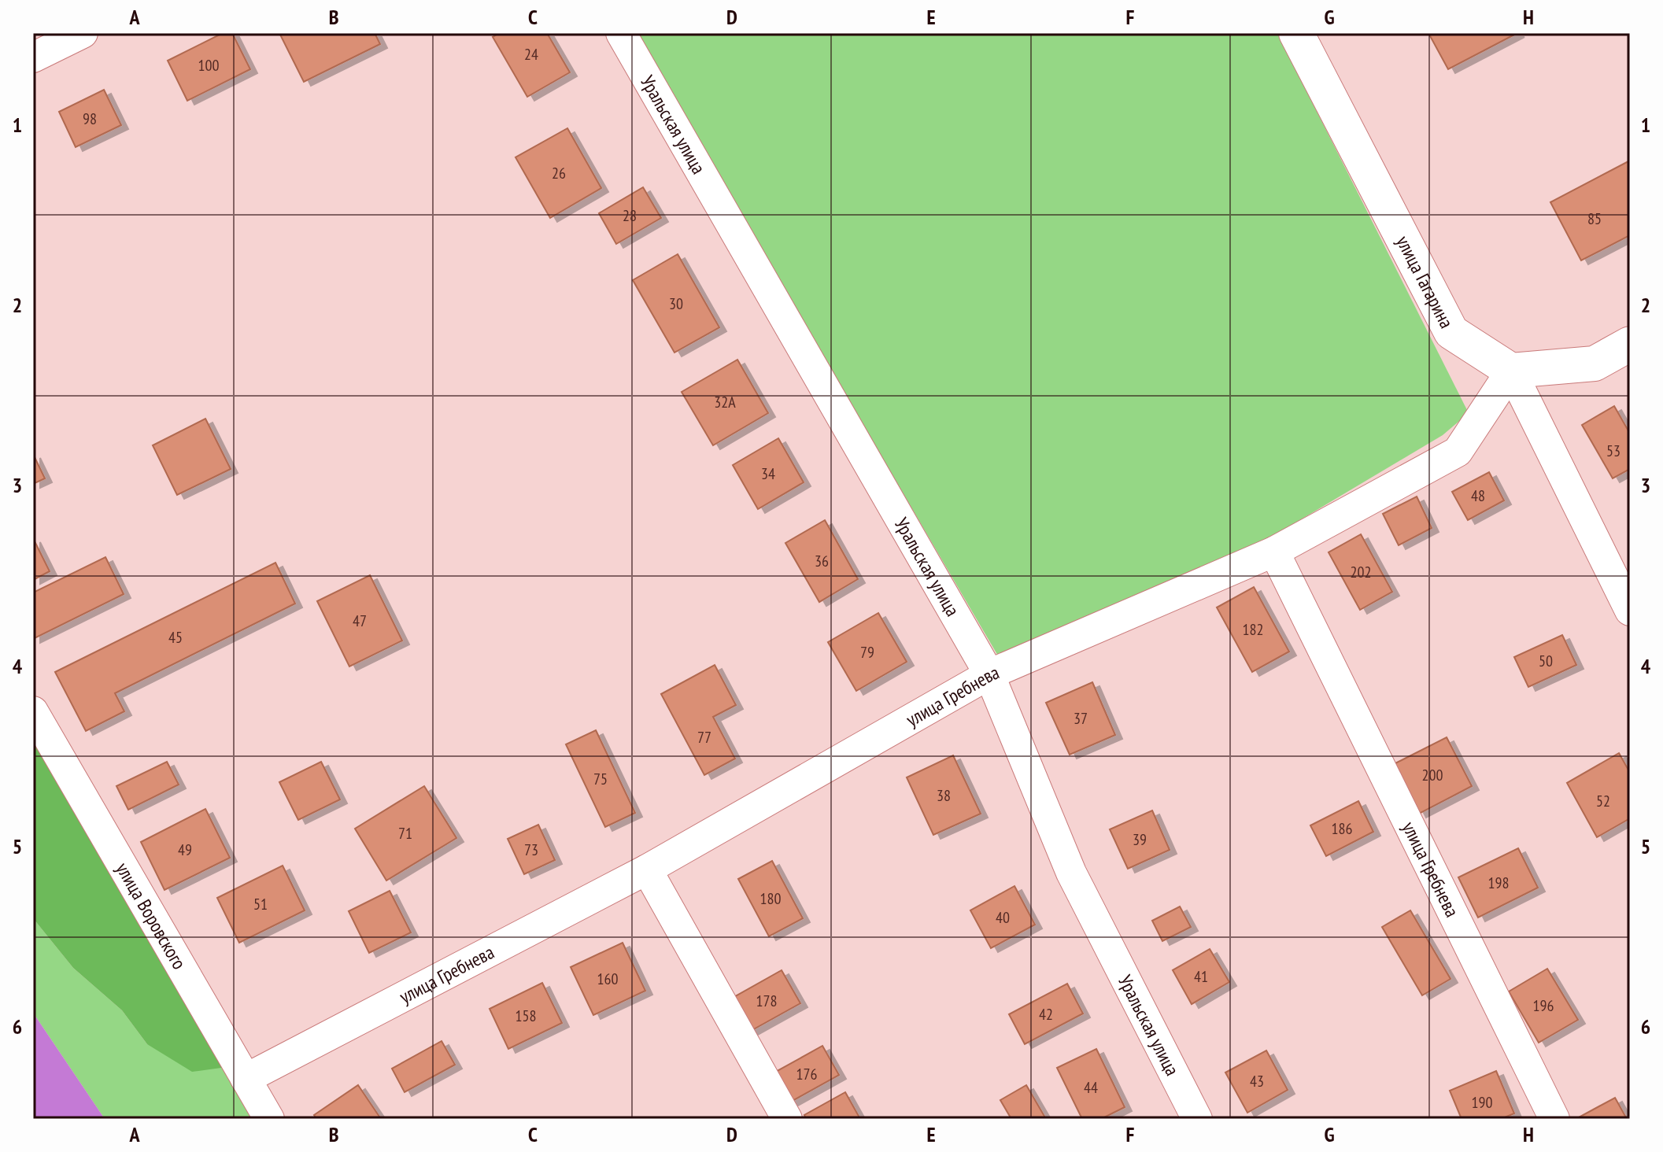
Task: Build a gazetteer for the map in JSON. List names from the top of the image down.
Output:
{
  "streets": {
    "main road": ["улица Гагарина"],
    "street": ["Уральская улица", "улица Гребнева", "улица Воровского"]
  },
  "crossings": [
    ["Уральская улица", "улица Гребнева"],
    ["улица Гагарина", "улица Гребнева"],
    ["улица Гребнева", "улица Воровского"]
  ],
  "house_numbers": [
    "24",
    "100",
    "98",
    "26",
    "28",
    "85",
    "30",
    "32А",
    "53",
    "34",
    "48",
    "36",
    "202",
    "47",
    "182",
    "45",
    "79",
    "50",
    "37",
    "77",
    "200",
    "75",
    "38",
    "52",
    "186",
    "71",
    "39",
    "49",
    "73",
    "198",
    "180",
    "51",
    "40",
    "41",
    "160",
    "178",
    "196",
    "42",
    "158",
    "176",
    "43",
    "44",
    "190"
  ],
  "grid": {
    "columns": [
      "A",
      "B",
      "C",
      "D",
      "E",
      "F",
      "G",
      "H"
    ],
    "rows": [
      "1",
      "2",
      "3",
      "4",
      "5",
      "6"
    ]
  }
}
